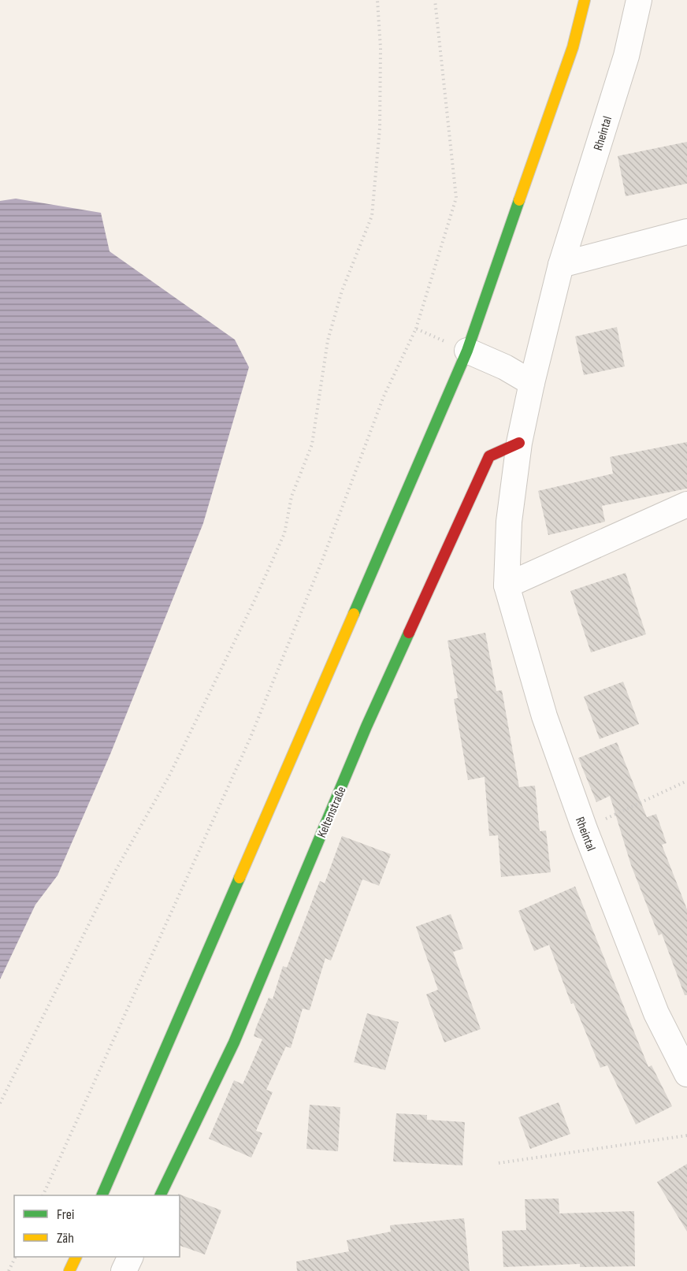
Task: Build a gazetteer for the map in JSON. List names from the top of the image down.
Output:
{
  "streets": {
    "street": ["Rheintal", "Keltenstraße"]
  },
  "crossings": [
    ["Rheintal", "Keltenstraße"]
  ],
  "legend": ["Frei", "Zäh"]
}
